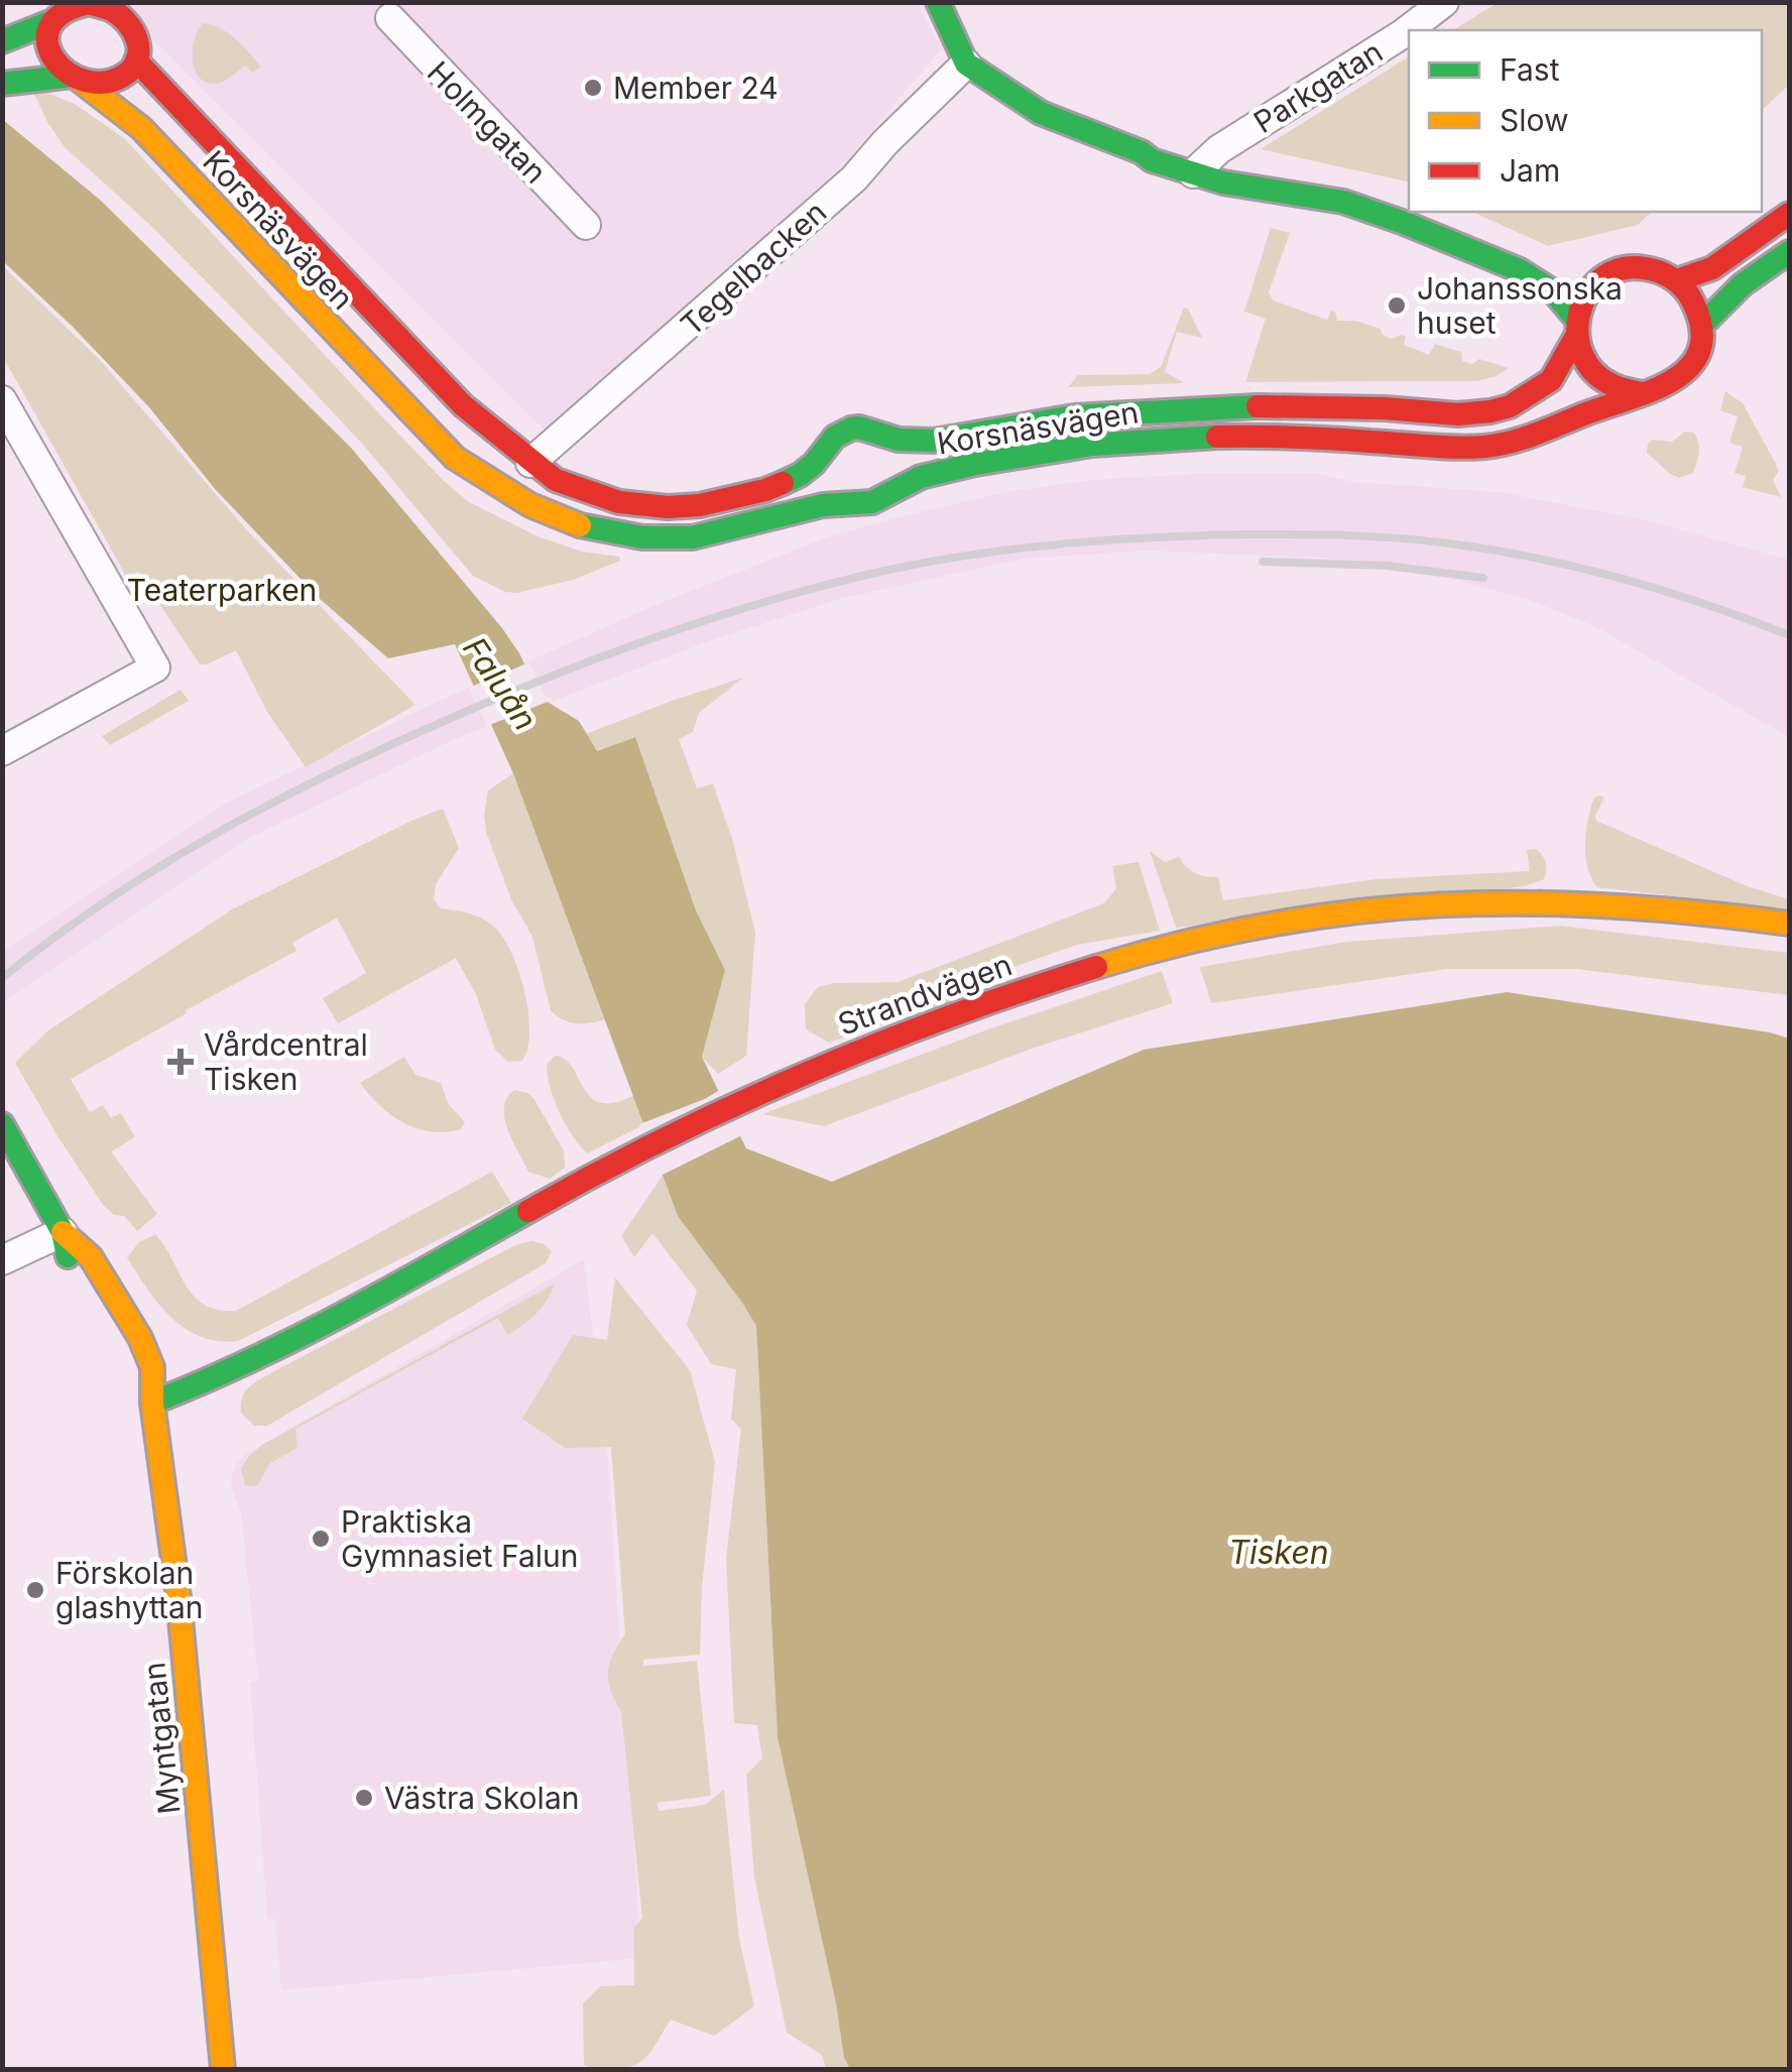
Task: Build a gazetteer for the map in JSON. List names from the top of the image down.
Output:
{
  "streets": {
    "street": [
      "Parkgatan",
      "Holmgatan",
      "Korsnäsvägen",
      "Tegelbacken",
      "Strandvägen",
      "Myntgatan"
    ]
  },
  "crossings": [
    ["Korsnäsvägen", "Tegelbacken"],
    ["Strandvägen", "Myntgatan"]
  ],
  "water": ["Faluån", "Tisken"],
  "parks": ["Teaterparken"],
  "places": {
    "other": [
      "Member 24",
      "Johanssonska huset",
      "Praktiska Gymnasiet Falun",
      "Förskolan glashyttan",
      "Västra Skolan"
    ],
    "health": ["Vårdcentral Tisken"]
  },
  "legend": ["Fast", "Slow", "Jam"]
}
